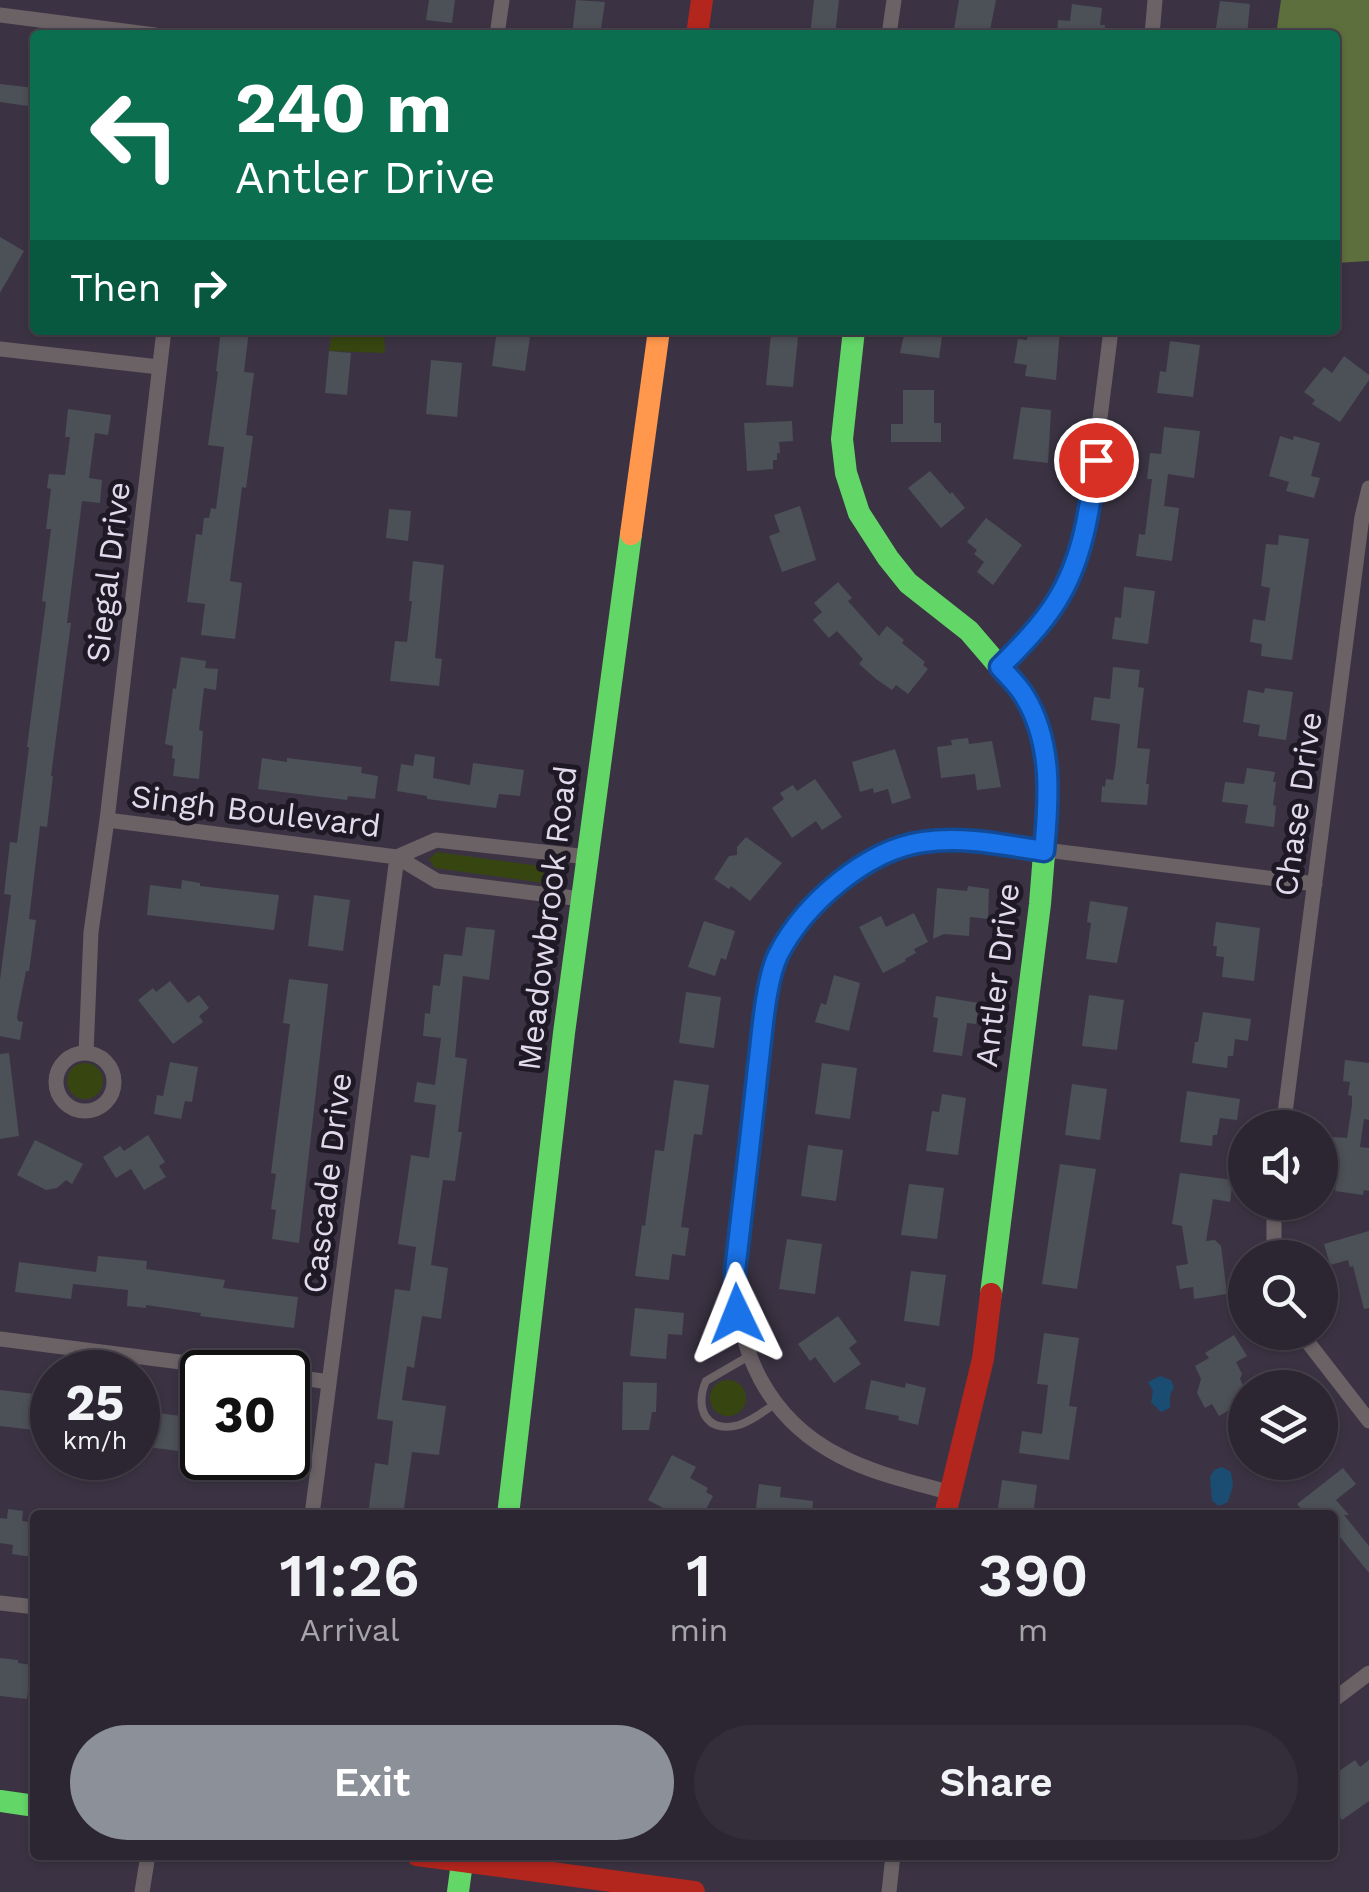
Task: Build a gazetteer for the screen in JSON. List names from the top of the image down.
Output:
{
  "streets": {
    "street": [
      "Siegal Drive",
      "Chase Drive",
      "Singh Boulevard",
      "Meadowbrook Road",
      "Antler Drive",
      "Cascade Drive"
    ]
  },
  "crossings": [
    ["Siegal Drive", "Singh Boulevard"],
    ["Singh Boulevard", "Meadowbrook Road"],
    ["Singh Boulevard", "Cascade Drive"]
  ],
  "page": {
    "turn": ["240 m", "Antler Drive"],
    "then": "Then",
    "speed": "25 km/h",
    "limit": "30",
    "eta": [
      "11:26",
      "Arrival",
      "1",
      "min",
      "390",
      "m"
    ],
    "buttons": ["Exit", "Share"]
  }
}
